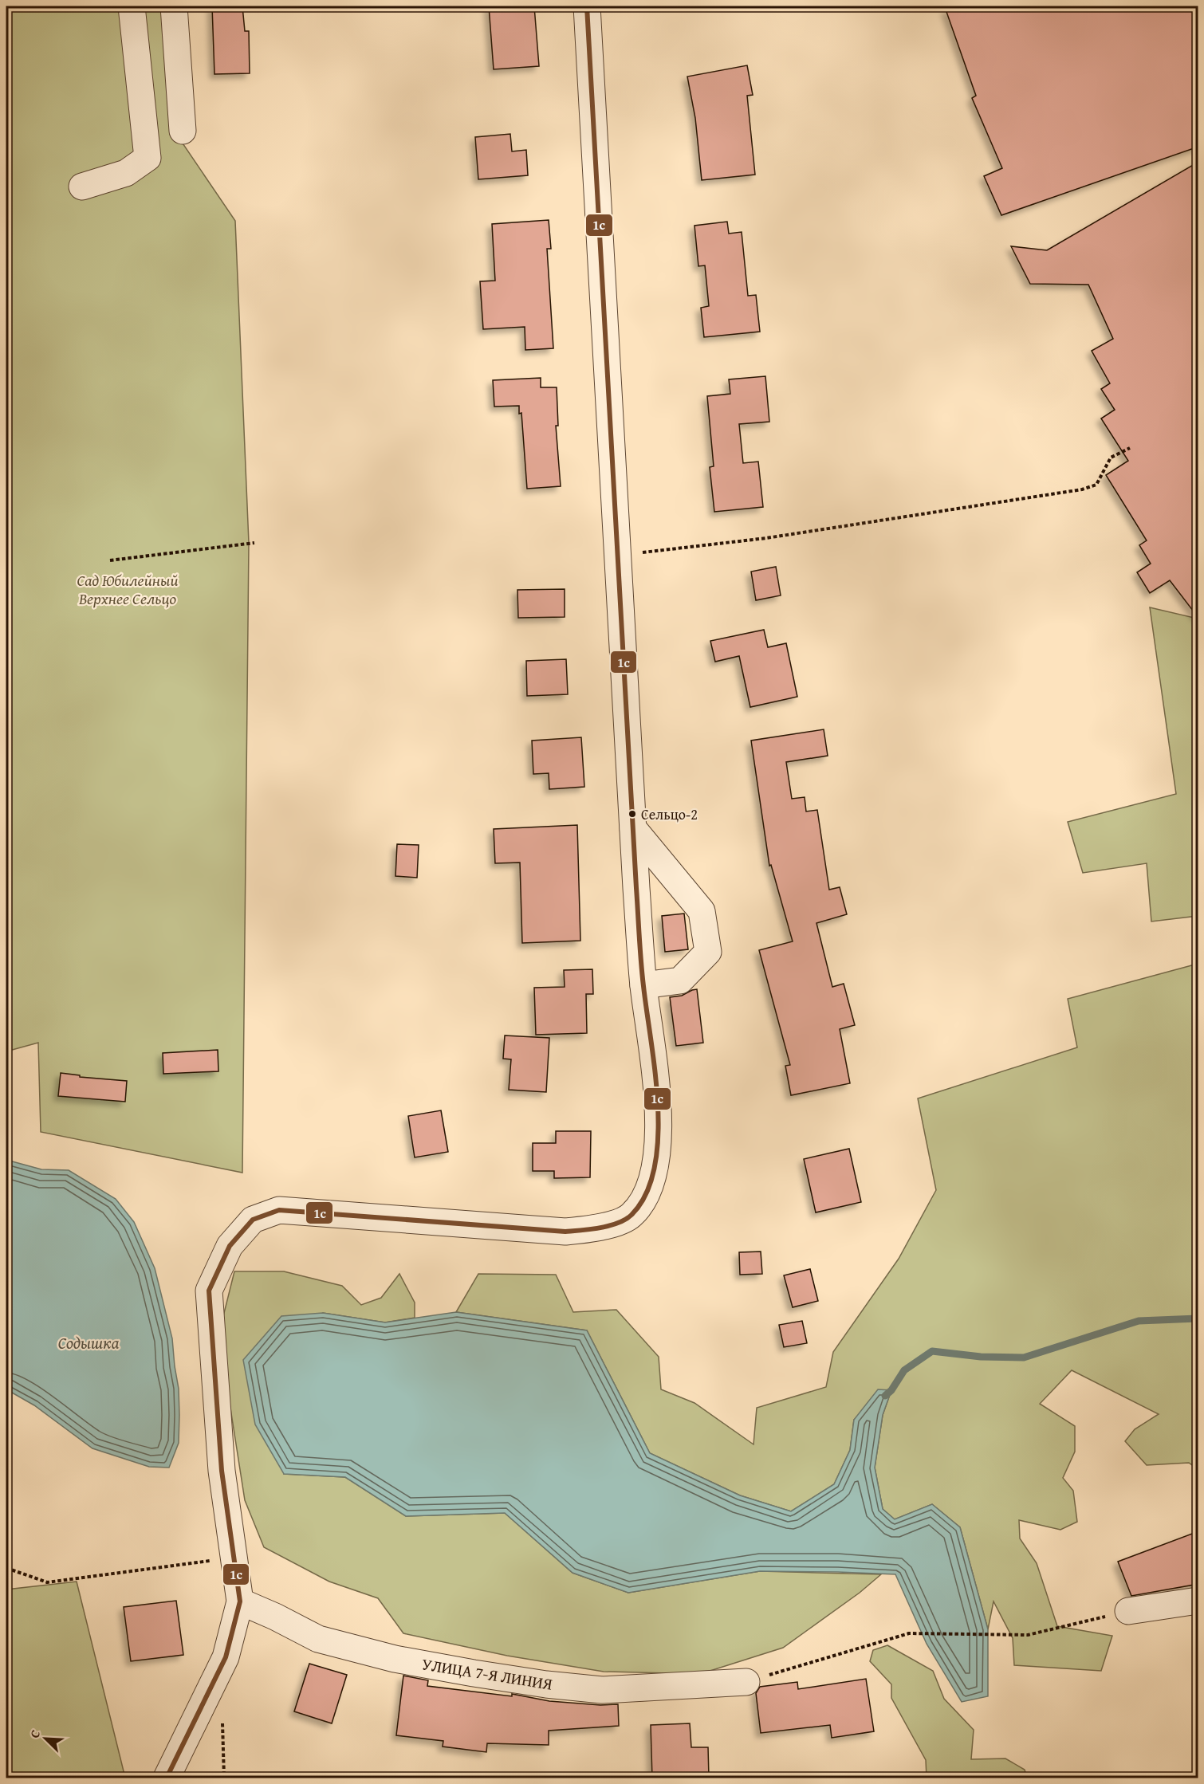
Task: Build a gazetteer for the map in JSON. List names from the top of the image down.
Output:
{
  "streets": {
    "street": ["УЛИЦА 7-Я ЛИНИЯ"]
  },
  "water": ["Содышка"],
  "parks": ["Сад Юбилейный Верхнее Сельцо"],
  "places": ["Сельцо-2"],
  "lines": ["transit line 1с"],
  "north": "top left"
}
